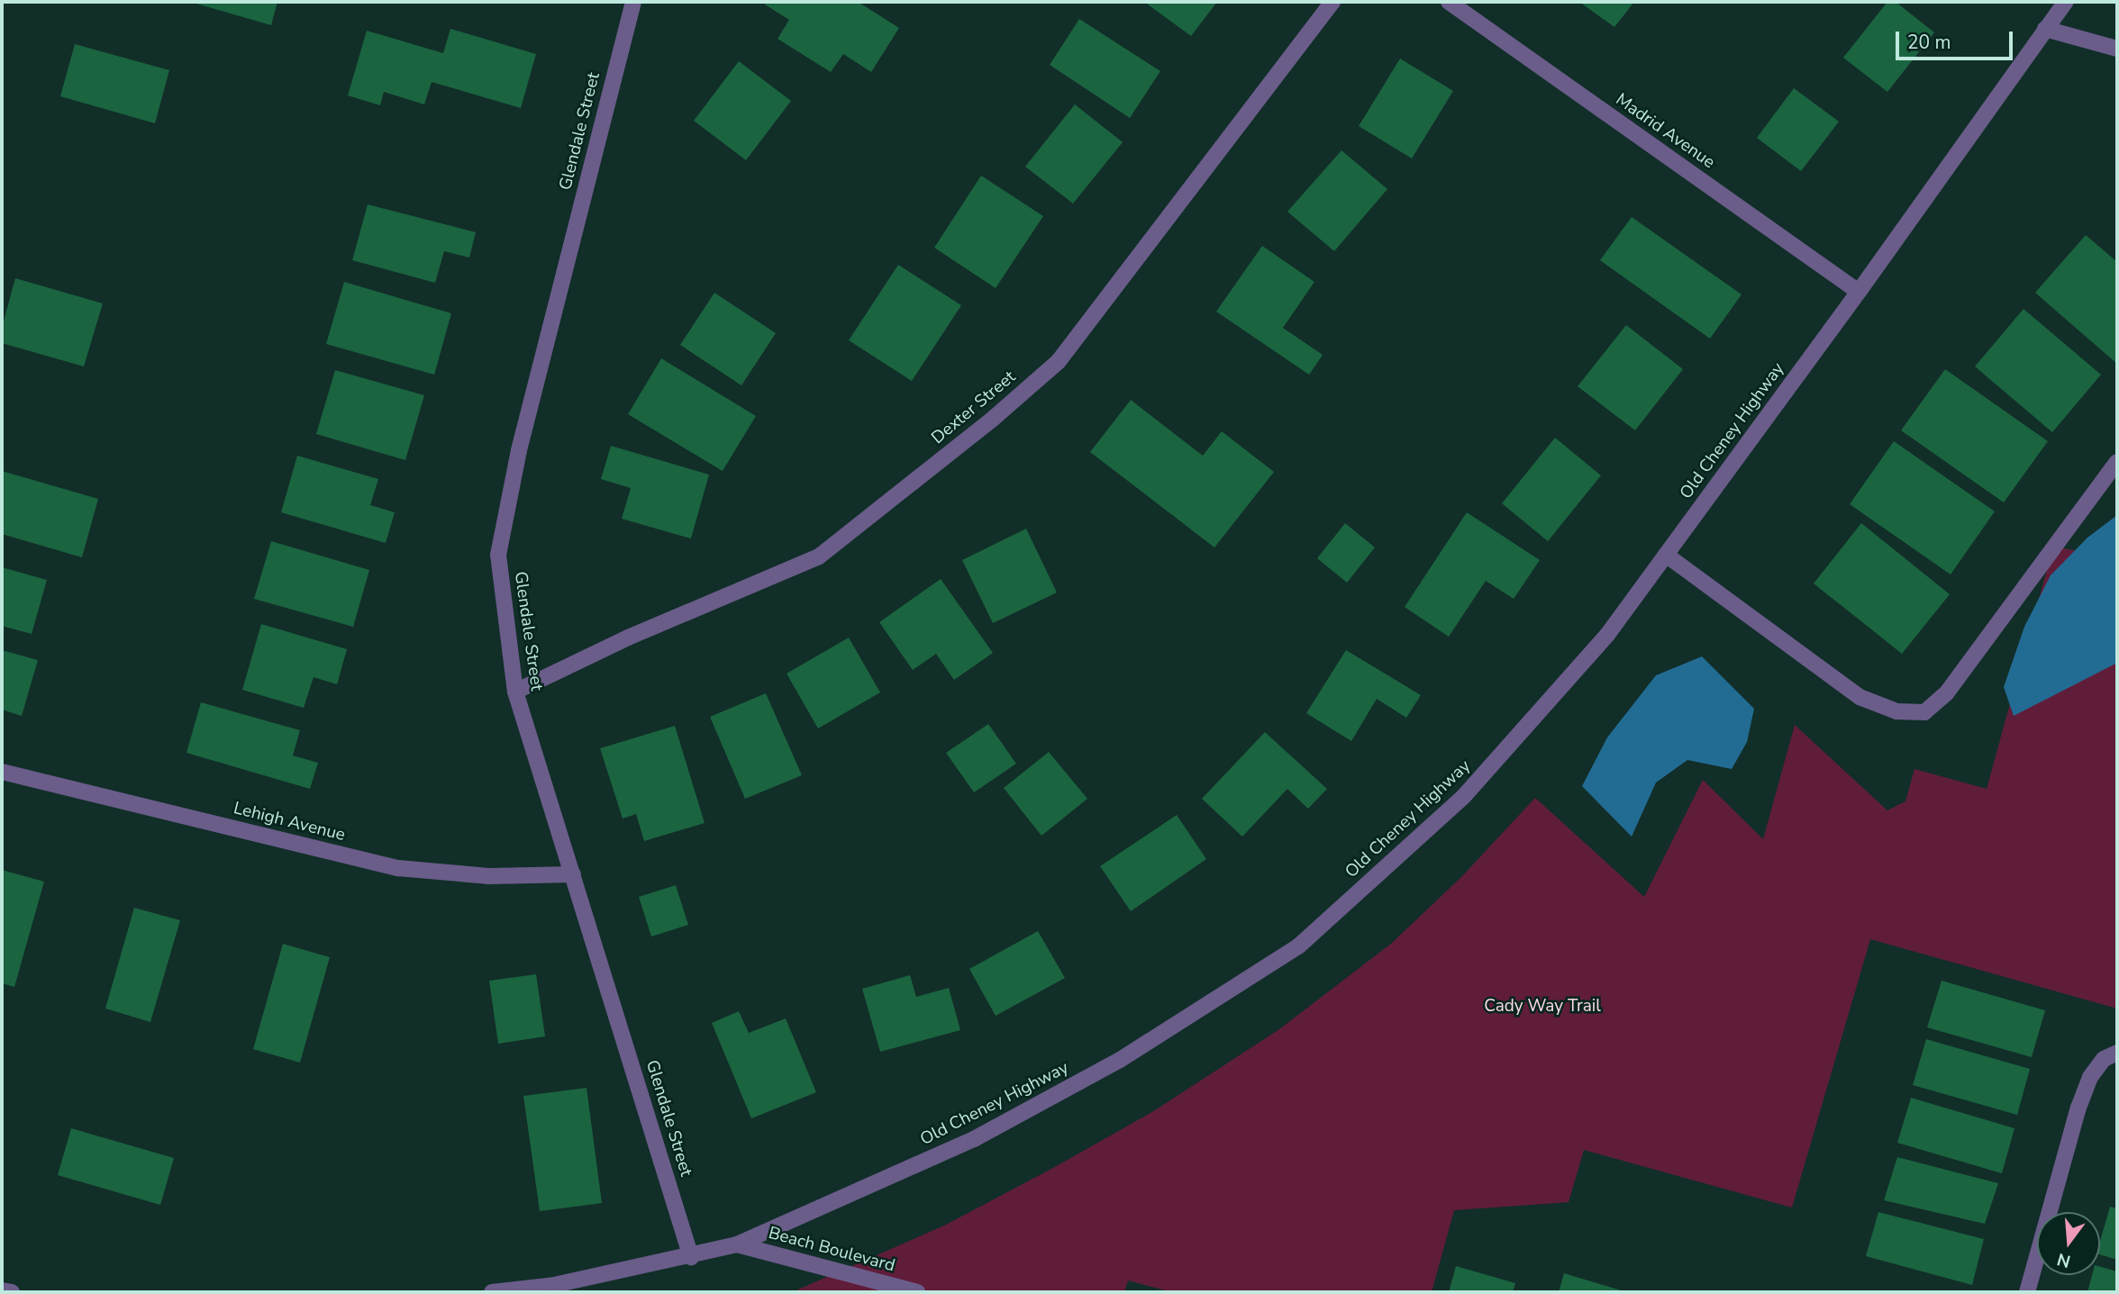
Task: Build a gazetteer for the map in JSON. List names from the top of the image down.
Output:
{
  "streets": {
    "street": [
      "Glendale Street",
      "Madrid Avenue",
      "Dexter Street",
      "Old Cheney Highway",
      "Lehigh Avenue",
      "Beach Boulevard"
    ]
  },
  "crossings": [
    ["Glendale Street", "Dexter Street"],
    ["Glendale Street", "Old Cheney Highway"],
    ["Glendale Street", "Lehigh Avenue"],
    ["Madrid Avenue", "Old Cheney Highway"],
    ["Old Cheney Highway", "Beach Boulevard"]
  ],
  "parks": ["Cady Way Trail"],
  "scale_bar": "20 m",
  "north": "bottom"
}
